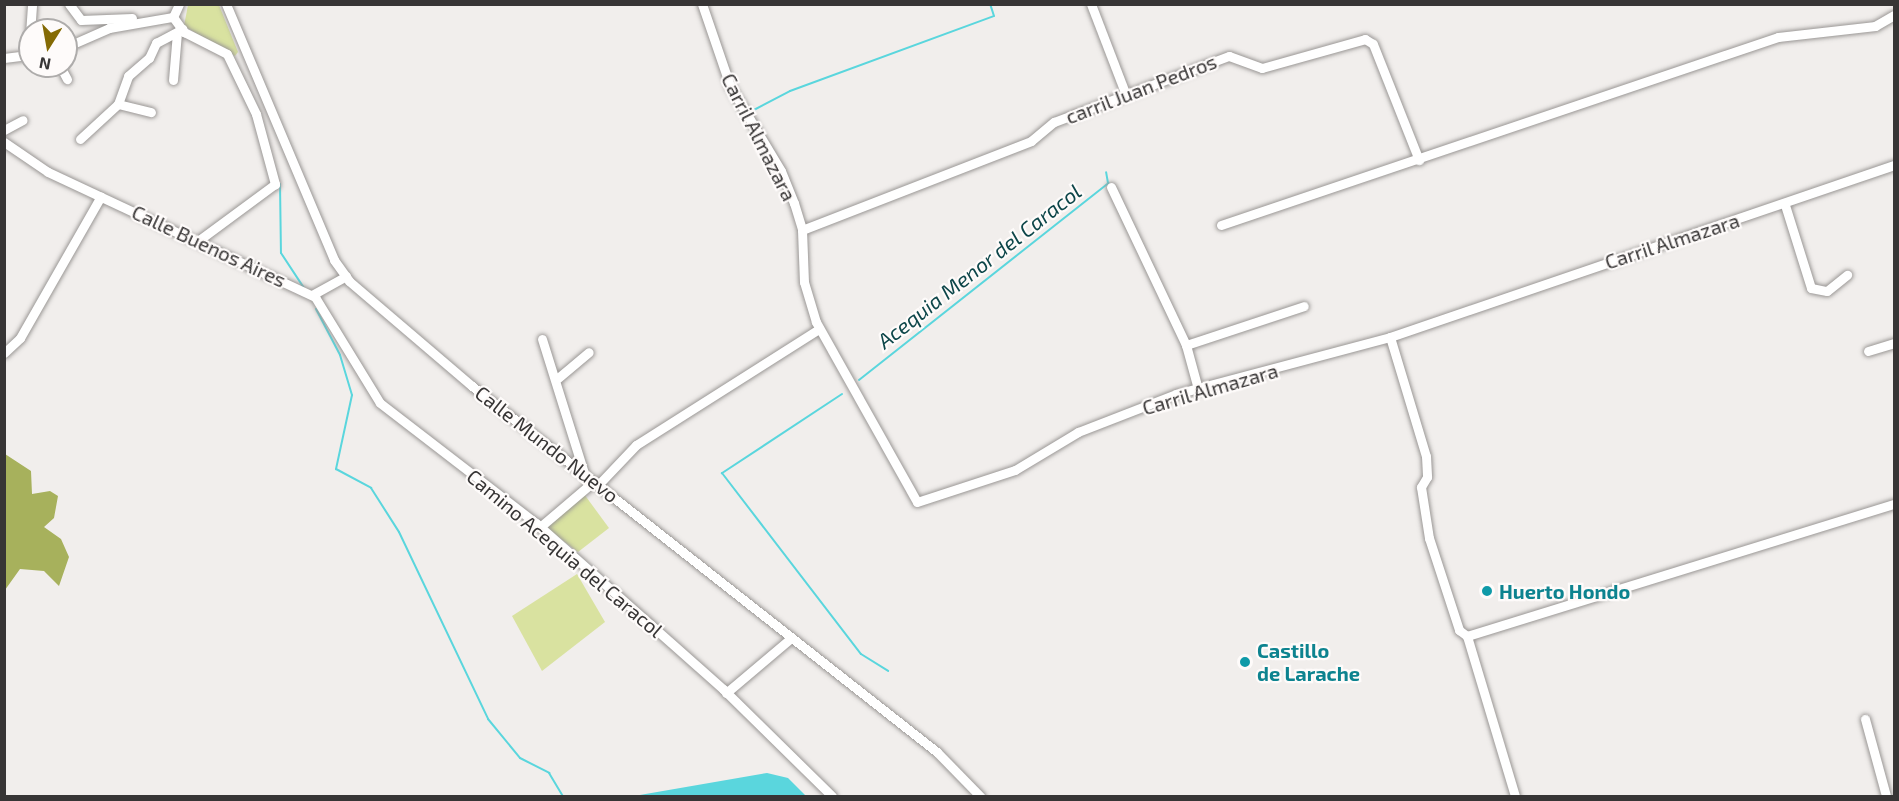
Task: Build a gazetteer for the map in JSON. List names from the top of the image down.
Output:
{
  "streets": {
    "street": [
      "carril Juan Pedros",
      "Carril Almazara",
      "Calle Buenos Aires",
      "Calle Mundo Nuevo",
      "Camino Acequia del Caracol"
    ]
  },
  "crossings": [
    ["carril Juan Pedros", "Carril Almazara"],
    ["Calle Buenos Aires", "Camino Acequia del Caracol"]
  ],
  "water": ["Acequia Menor del Caracol"],
  "places": ["Huerto Hondo", "Castillo de Larache"],
  "north": "bottom"
}
